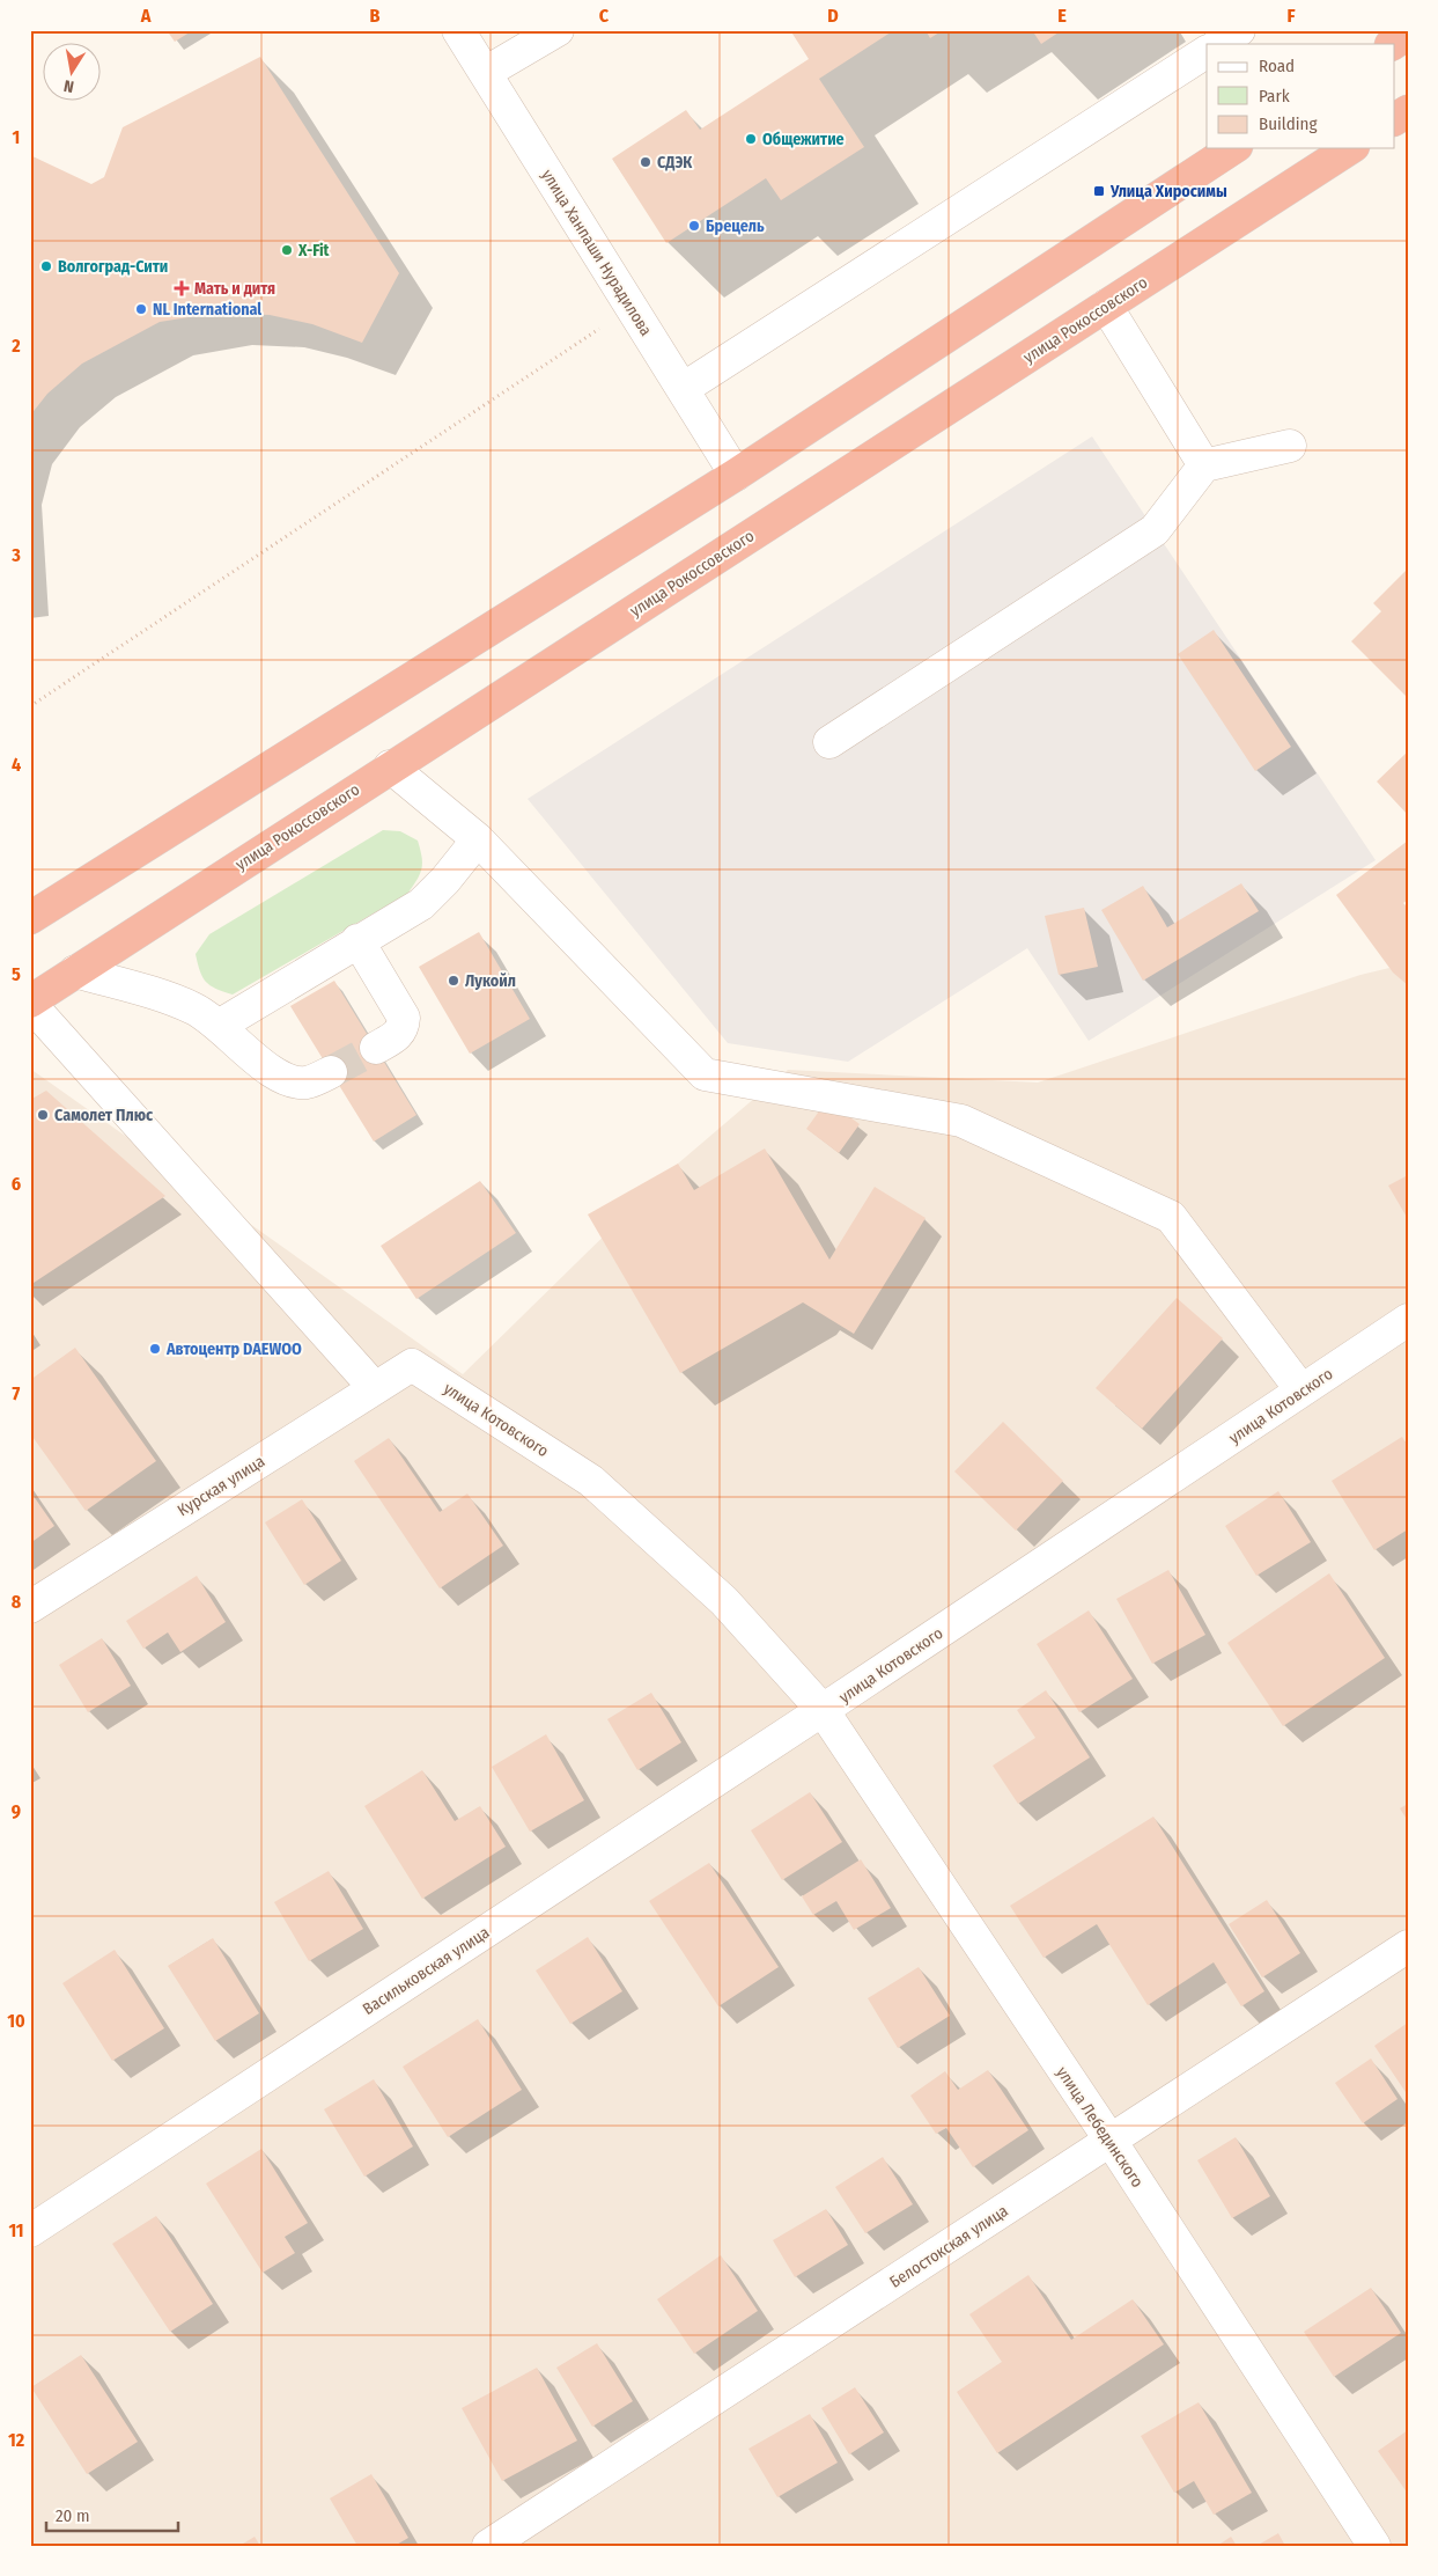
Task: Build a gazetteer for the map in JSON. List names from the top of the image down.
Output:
{
  "streets": {
    "highway": ["улица Рокоссовского"],
    "street": [
      "улица Ханпаши Нурадилова",
      "улица Котовского",
      "Курская улица",
      "Васильковская улица",
      "улица Лебединского",
      "Белостокская улица"
    ]
  },
  "crossings": [
    ["улица Котовского", "Курская улица"],
    ["улица Котовского", "Васильковская улица"],
    ["улица Котовского", "улица Лебединского"],
    ["Васильковская улица", "улица Лебединского"],
    ["улица Лебединского", "Белостокская улица"]
  ],
  "places": {
    "other": [
      "Общежитие",
      "СДЭК",
      "Брецель",
      "X-Fit",
      "Волгоград-Сити",
      "NL International",
      "Лукойл",
      "Самолет Плюс",
      "Автоцентр DAEWOO"
    ],
    "transit": ["Улица Хиросимы"],
    "health": ["Мать и дитя"]
  },
  "legend": ["Road", "Park", "Building"],
  "scale_bar": "20 m",
  "north": "bottom",
  "grid": {
    "columns": [
      "A",
      "B",
      "C",
      "D",
      "E",
      "F"
    ],
    "rows": [
      "1",
      "2",
      "3",
      "4",
      "5",
      "6",
      "7",
      "8",
      "9",
      "10",
      "11",
      "12"
    ]
  }
}
